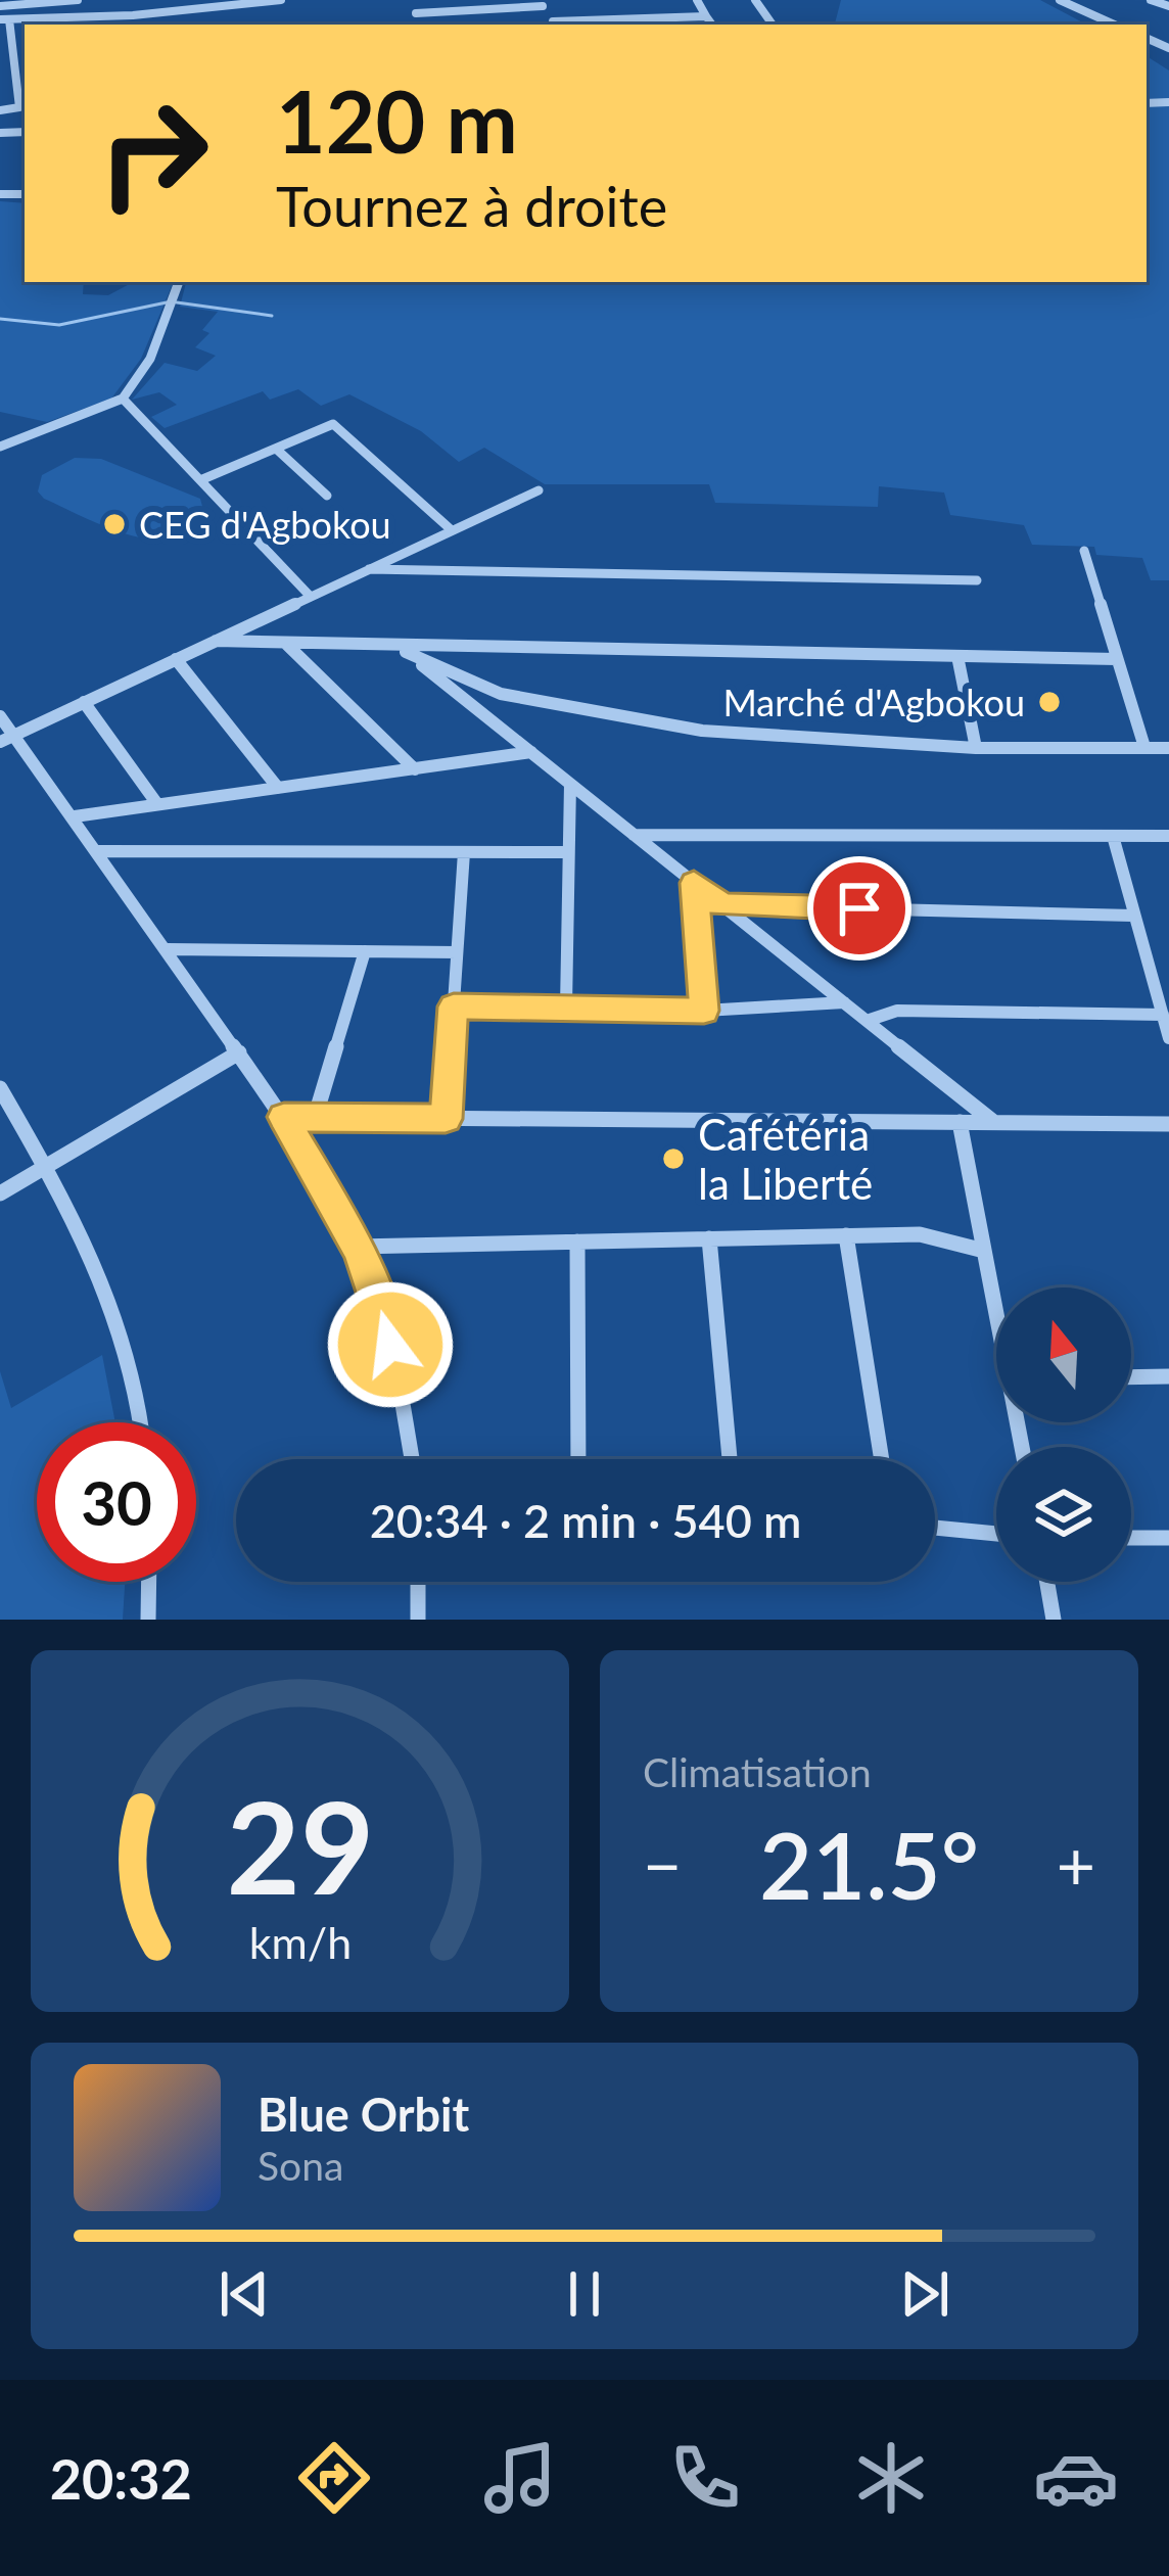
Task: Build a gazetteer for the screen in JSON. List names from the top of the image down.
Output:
{
  "places": ["CEG d'Agbokou", "Marché d'Agbokou", "Cafétéria la Liberté"],
  "north": "top",
  "page": {
    "turn": ["120 m", "Tournez à droite"],
    "limit": "30",
    "trip": "20:34 · 2 min · 540 m",
    "tile": "Climatisation",
    "heat": ["−", "21.5°", "+"],
    "song": ["Blue Orbit", "Sona"],
    "tabs": "20:32",
    "gauge": ["29", "km/h"]
  }
}
